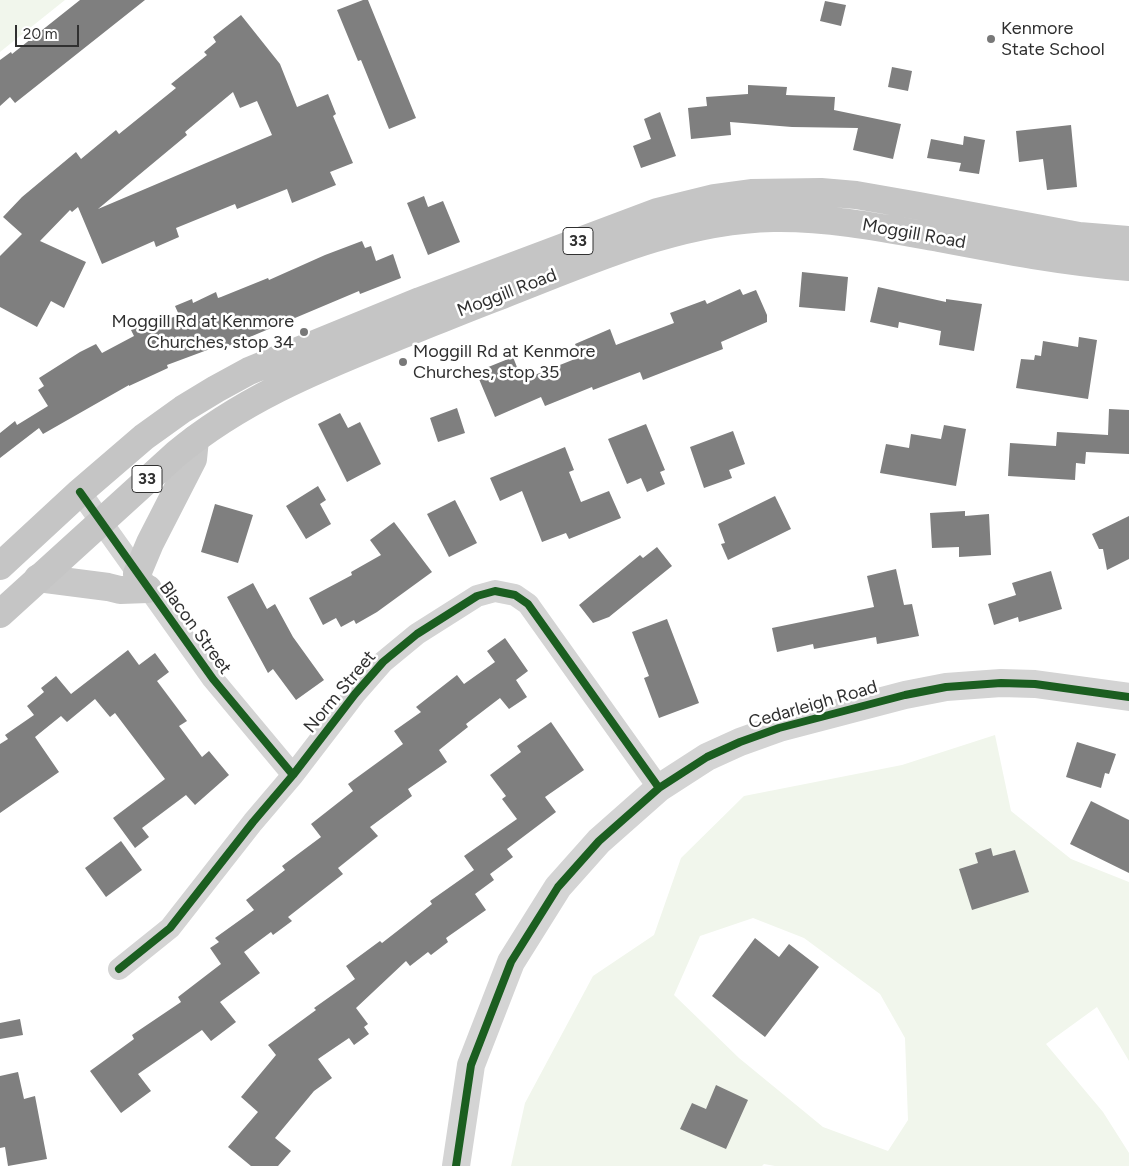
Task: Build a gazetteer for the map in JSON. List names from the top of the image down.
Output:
{
  "streets": {
    "highway": ["Moggill Road", "33"],
    "street": ["Blacon Street", "Norm Street", "Cedarleigh Road"]
  },
  "crossings": [
    ["Moggill Road", "Blacon Street"],
    ["Blacon Street", "Norm Street"],
    ["Norm Street", "Cedarleigh Road"]
  ],
  "places": ["Kenmore State School", "Moggill Rd at Kenmore Churches, stop 34", "Moggill Rd at Kenmore Churches, stop 35"],
  "scale_bar": "20 m"
}
